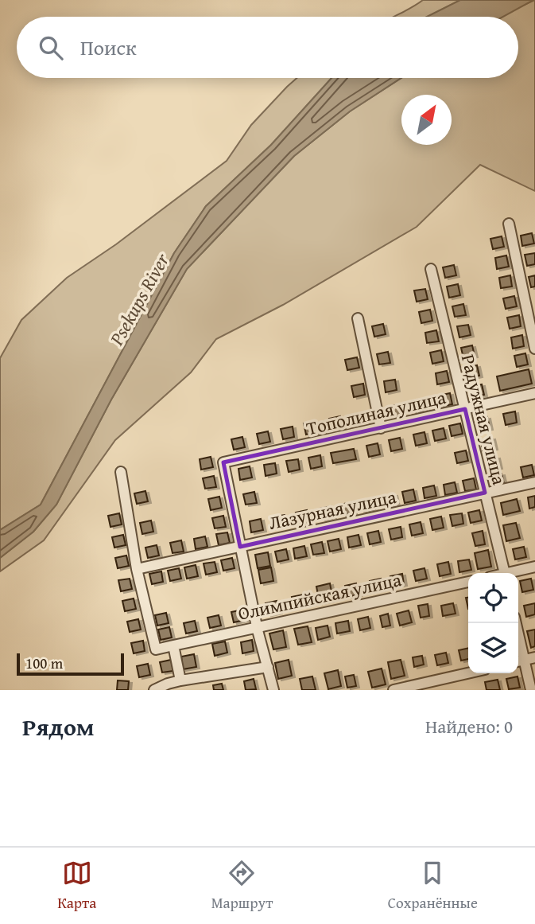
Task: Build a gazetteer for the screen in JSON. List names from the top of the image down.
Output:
{
  "streets": {
    "street": [
      "Тополиная улица",
      "Радужная улица",
      "Лазурная улица",
      "Олимпийская улица"
    ]
  },
  "crossings": [
    ["Тополиная улица", "Радужная улица"],
    ["Тополиная улица", "Лазурная улица"],
    ["Радужная улица", "Лазурная улица"]
  ],
  "water": ["Psekups River"],
  "scale_bar": "100 m",
  "north": "top right",
  "page": {
    "search": "Поиск",
    "scale": "100 m",
    "heading": ["Рядом", "Найдено: 0"],
    "nav": ["Карта", "Маршрут", "Сохранённые"]
  }
}
